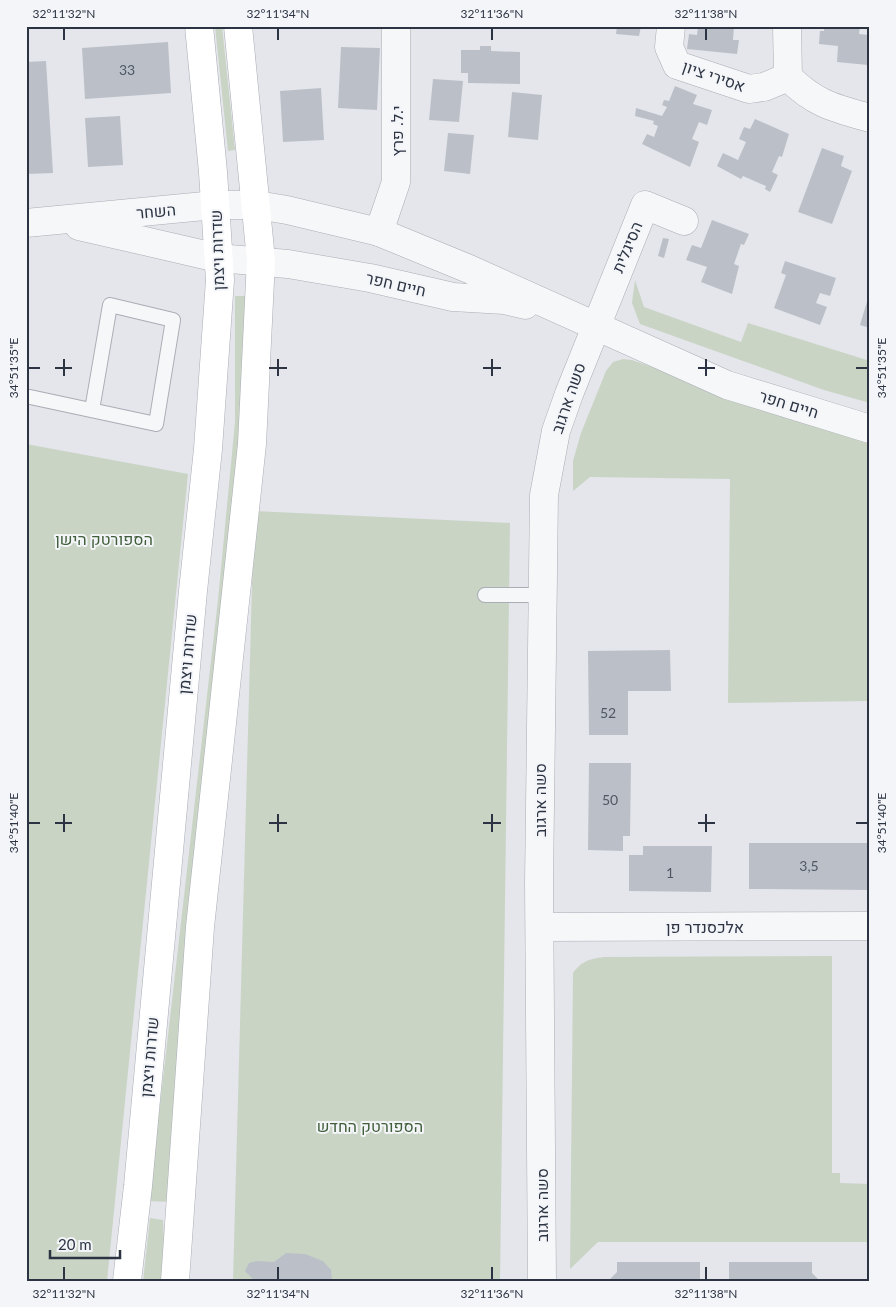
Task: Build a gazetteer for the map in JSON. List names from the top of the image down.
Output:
{
  "streets": {
    "main road": ["שדרות ויצמן"],
    "street": [
      "אסירי ציון",
      "י.ל. פרץ",
      "השחר",
      "הסיגלית",
      "חיים חפר",
      "סשה ארגוב",
      "אלכסנדר פן"
    ]
  },
  "crossings": [
    ["י.ל. פרץ", "חיים חפר"],
    ["השחר", "שדרות ויצמן"],
    ["השחר", "חיים חפר"],
    ["הסיגלית", "חיים חפר"],
    ["הסיגלית", "סשה ארגוב"],
    ["שדרות ויצמן", "חיים חפר"],
    ["חיים חפר", "סשה ארגוב"],
    ["סשה ארגוב", "אלכסנדר פן"]
  ],
  "parks": ["הספורטק הישן", "הספורטק החדש"],
  "house_numbers": [
    "33",
    "52",
    "50",
    "3,5",
    "1"
  ],
  "scale_bar": "20 m",
  "coordinates": [
    "32°11'32\"N",
    "32°11'34\"N",
    "32°11'36\"N",
    "32°11'38\"N",
    "34°51'35\"E",
    "34°51'40\"E"
  ]
}
